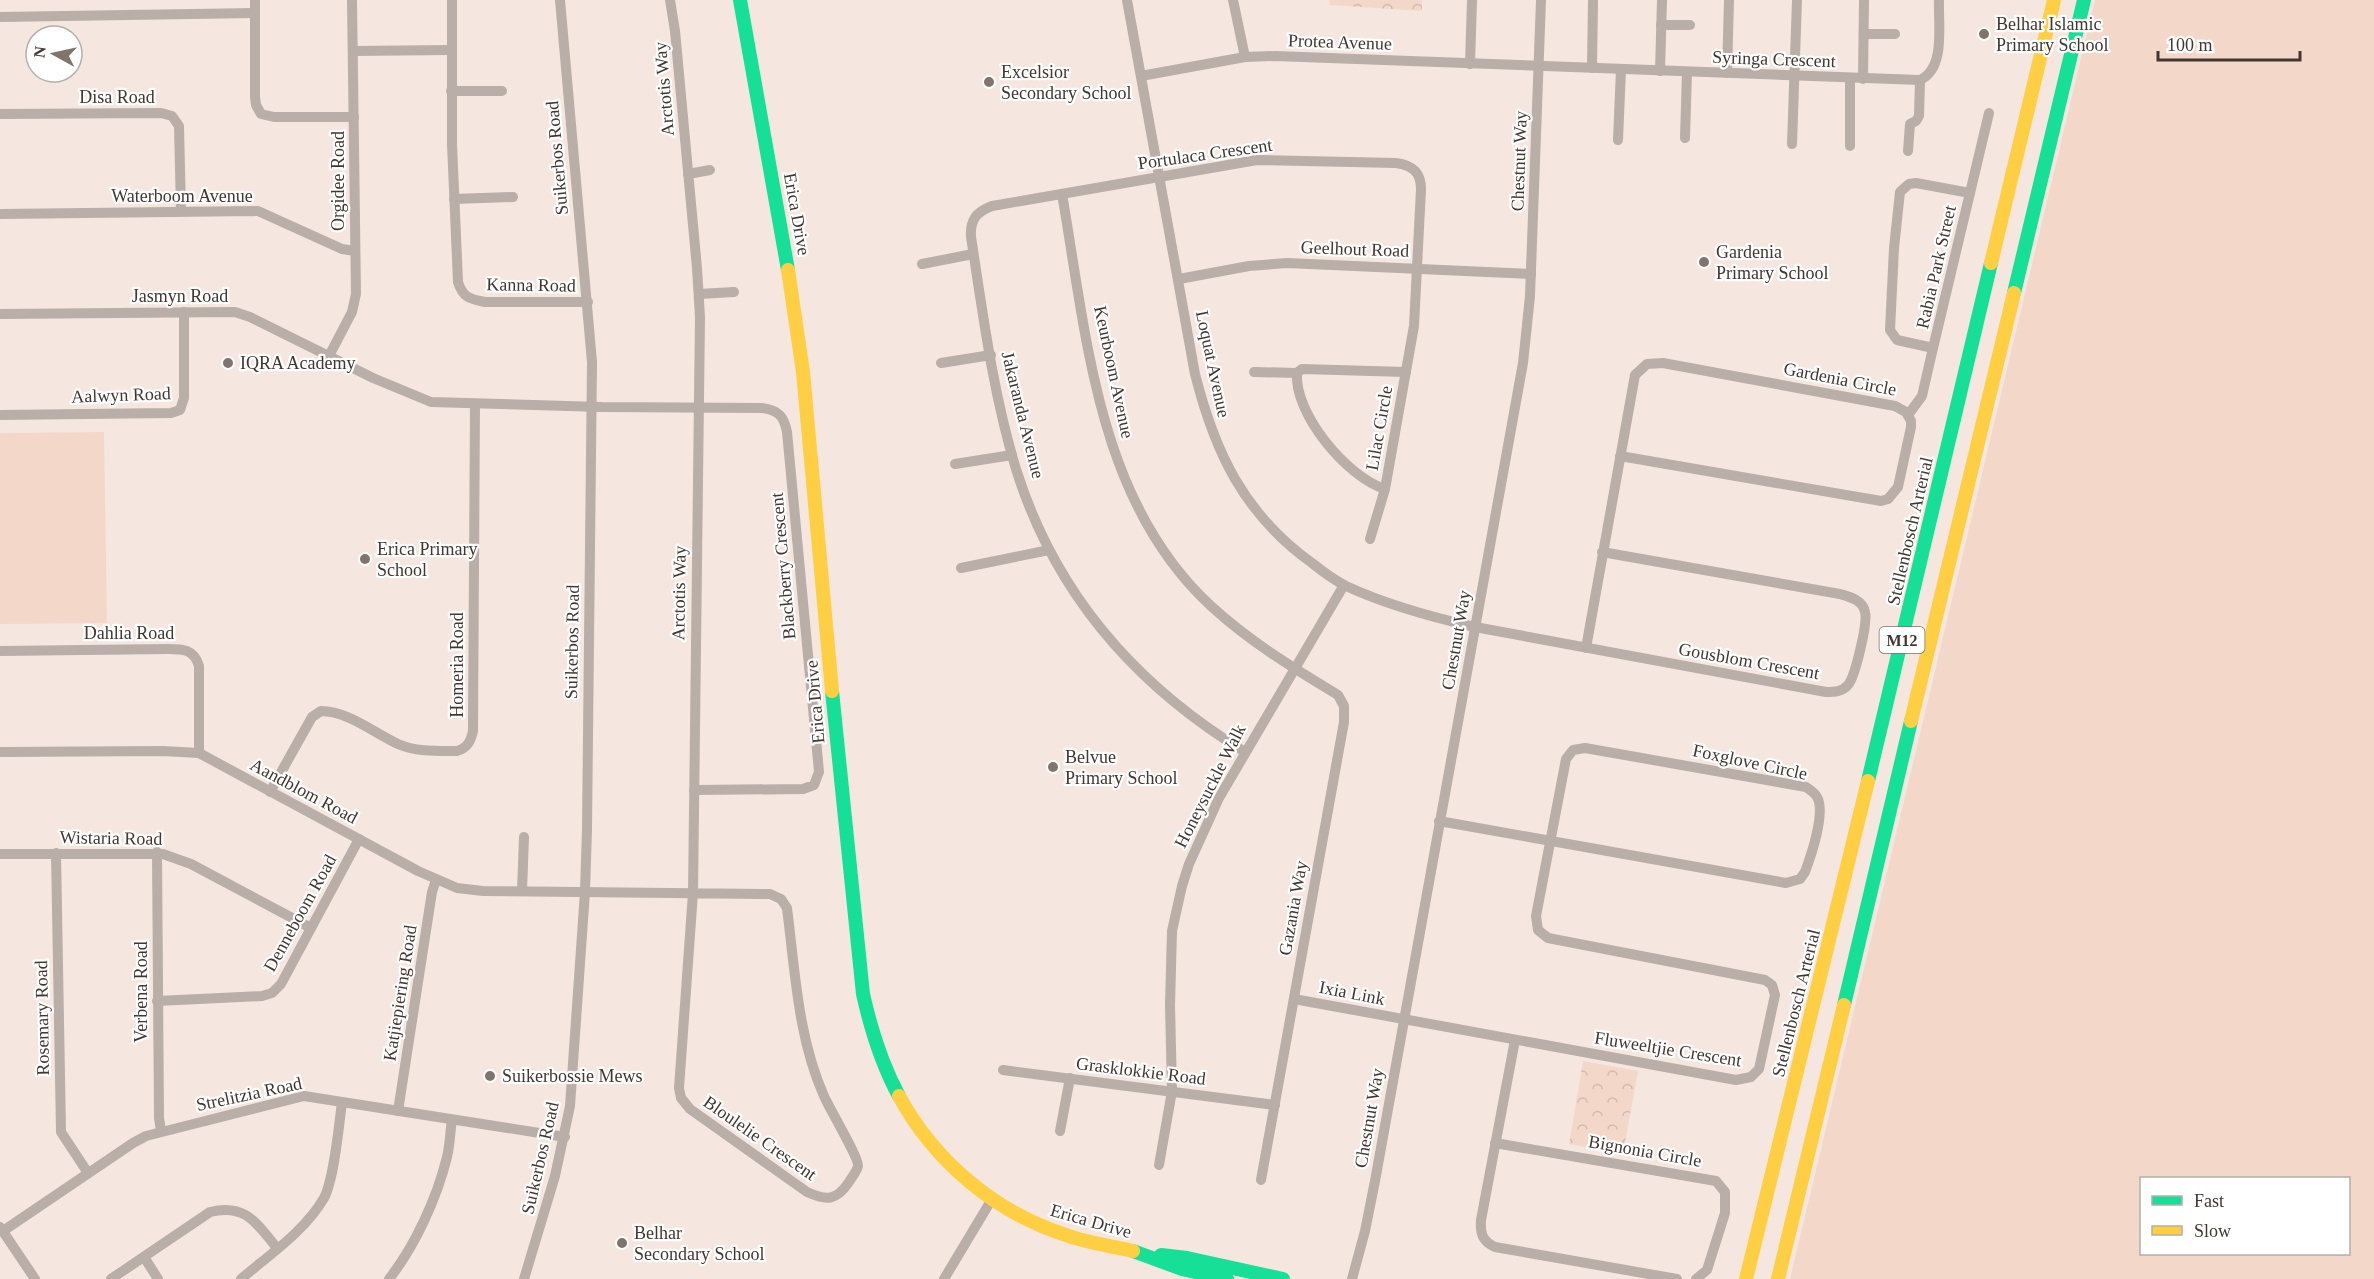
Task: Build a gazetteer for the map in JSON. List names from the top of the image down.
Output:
{
  "streets": {
    "main road": ["Erica Drive", "Stellenbosch Arterial", "M12"],
    "street": [
      "Protea Avenue",
      "Syringa Crescent",
      "Arctotis Way",
      "Disa Road",
      "Portulaca Crescent",
      "Suikerbos Road",
      "Chestnut Way",
      "Orgidee Road",
      "Waterboom Avenue",
      "Geelhout Road",
      "Rabia Park Street",
      "Kanna Road",
      "Jasmyn Road",
      "Loquat Avenue",
      "Keurboom Avenue",
      "Gardenia Circle",
      "Aalwyn Road",
      "Jakaranda Avenue",
      "Lilac Circle",
      "Blackberry Crescent",
      "Dahlia Road",
      "Gousblom Crescent",
      "Homeria Road",
      "Foxglove Circle",
      "Honeysuckle Walk",
      "Aandblom Road",
      "Wistaria Road",
      "Gazania Way",
      "Denneboom Road",
      "Verbena Road",
      "Katjiepiering Road",
      "Ixia Link",
      "Rosemary Road",
      "Fluweeltjie Crescent",
      "Grasklokkie Road",
      "Strelitzia Road",
      "Bloulelie Crescent",
      "Bignonia Circle"
    ]
  },
  "crossings": [
    ["Protea Avenue", "Syringa Crescent"],
    ["Protea Avenue", "Chestnut Way"],
    ["Protea Avenue", "Loquat Avenue"],
    ["Syringa Crescent", "Chestnut Way"],
    ["Arctotis Way", "Blackberry Crescent"],
    ["Arctotis Way", "Bloulelie Crescent"],
    ["Disa Road", "Waterboom Avenue"],
    ["Portulaca Crescent", "Geelhout Road"],
    ["Portulaca Crescent", "Loquat Avenue"],
    ["Portulaca Crescent", "Keurboom Avenue"],
    ["Portulaca Crescent", "Jakaranda Avenue"],
    ["Portulaca Crescent", "Lilac Circle"],
    ["Suikerbos Road", "Kanna Road"],
    ["Suikerbos Road", "Jasmyn Road"],
    ["Suikerbos Road", "Blackberry Crescent"],
    ["Suikerbos Road", "Aandblom Road"],
    ["Suikerbos Road", "Strelitzia Road"],
    ["Suikerbos Road", "Bloulelie Crescent"],
    ["Chestnut Way", "Geelhout Road"],
    ["Chestnut Way", "Loquat Avenue"],
    ["Chestnut Way", "Gousblom Crescent"],
    ["Chestnut Way", "Foxglove Circle"],
    ["Chestnut Way", "Ixia Link"],
    ["Chestnut Way", "Fluweeltjie Crescent"],
    ["Orgidee Road", "Waterboom Avenue"],
    ["Orgidee Road", "Jasmyn Road"],
    ["Geelhout Road", "Loquat Avenue"],
    ["Geelhout Road", "Lilac Circle"],
    ["Rabia Park Street", "Gardenia Circle"],
    ["Jasmyn Road", "Aalwyn Road"],
    ["Jasmyn Road", "Blackberry Crescent"],
    ["Jasmyn Road", "Homeria Road"],
    ["Loquat Avenue", "Gousblom Crescent"],
    ["Loquat Avenue", "Honeysuckle Walk"],
    ["Keurboom Avenue", "Honeysuckle Walk"],
    ["Keurboom Avenue", "Gazania Way"],
    ["Gardenia Circle", "Gousblom Crescent"],
    ["Jakaranda Avenue", "Honeysuckle Walk"],
    ["Dahlia Road", "Aandblom Road"],
    ["Homeria Road", "Aandblom Road"],
    ["Foxglove Circle", "Fluweeltjie Crescent"],
    ["Honeysuckle Walk", "Gazania Way"],
    ["Honeysuckle Walk", "Grasklokkie Road"],
    ["Aandblom Road", "Denneboom Road"],
    ["Aandblom Road", "Katjiepiering Road"],
    ["Aandblom Road", "Bloulelie Crescent"],
    ["Wistaria Road", "Denneboom Road"],
    ["Wistaria Road", "Verbena Road"],
    ["Wistaria Road", "Rosemary Road"],
    ["Gazania Way", "Ixia Link"],
    ["Gazania Way", "Grasklokkie Road"],
    ["Denneboom Road", "Verbena Road"],
    ["Verbena Road", "Strelitzia Road"],
    ["Katjiepiering Road", "Strelitzia Road"],
    ["Ixia Link", "Fluweeltjie Crescent"],
    ["Rosemary Road", "Strelitzia Road"]
  ],
  "places": [
    "Belhar Islamic Primary School",
    "Excelsior Secondary School",
    "Gardenia Primary School",
    "IQRA Academy",
    "Erica Primary School",
    "Belvue Primary School",
    "Suikerbossie Mews",
    "Belhar Secondary School"
  ],
  "legend": ["Fast", "Slow"],
  "scale_bar": "100 m",
  "north": "left"
}
